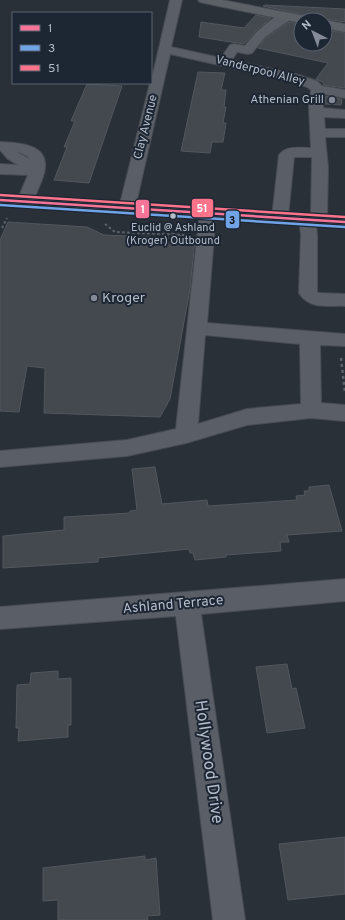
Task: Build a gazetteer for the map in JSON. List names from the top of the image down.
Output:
{
  "streets": {
    "street": [
      "Vanderpool Alley",
      "Clay Avenue",
      "Ashland Terrace",
      "Hollywood Drive"
    ]
  },
  "crossings": [
    ["Vanderpool Alley", "Clay Avenue"],
    ["Ashland Terrace", "Hollywood Drive"]
  ],
  "places": ["Athenian Grill", "Euclid @ Ashland (Kroger) Outbound", "Kroger"],
  "lines": ["transit line 51", "transit line 1", "transit line 3"],
  "legend": ["1", "3", "51"],
  "north": "top left"
}
